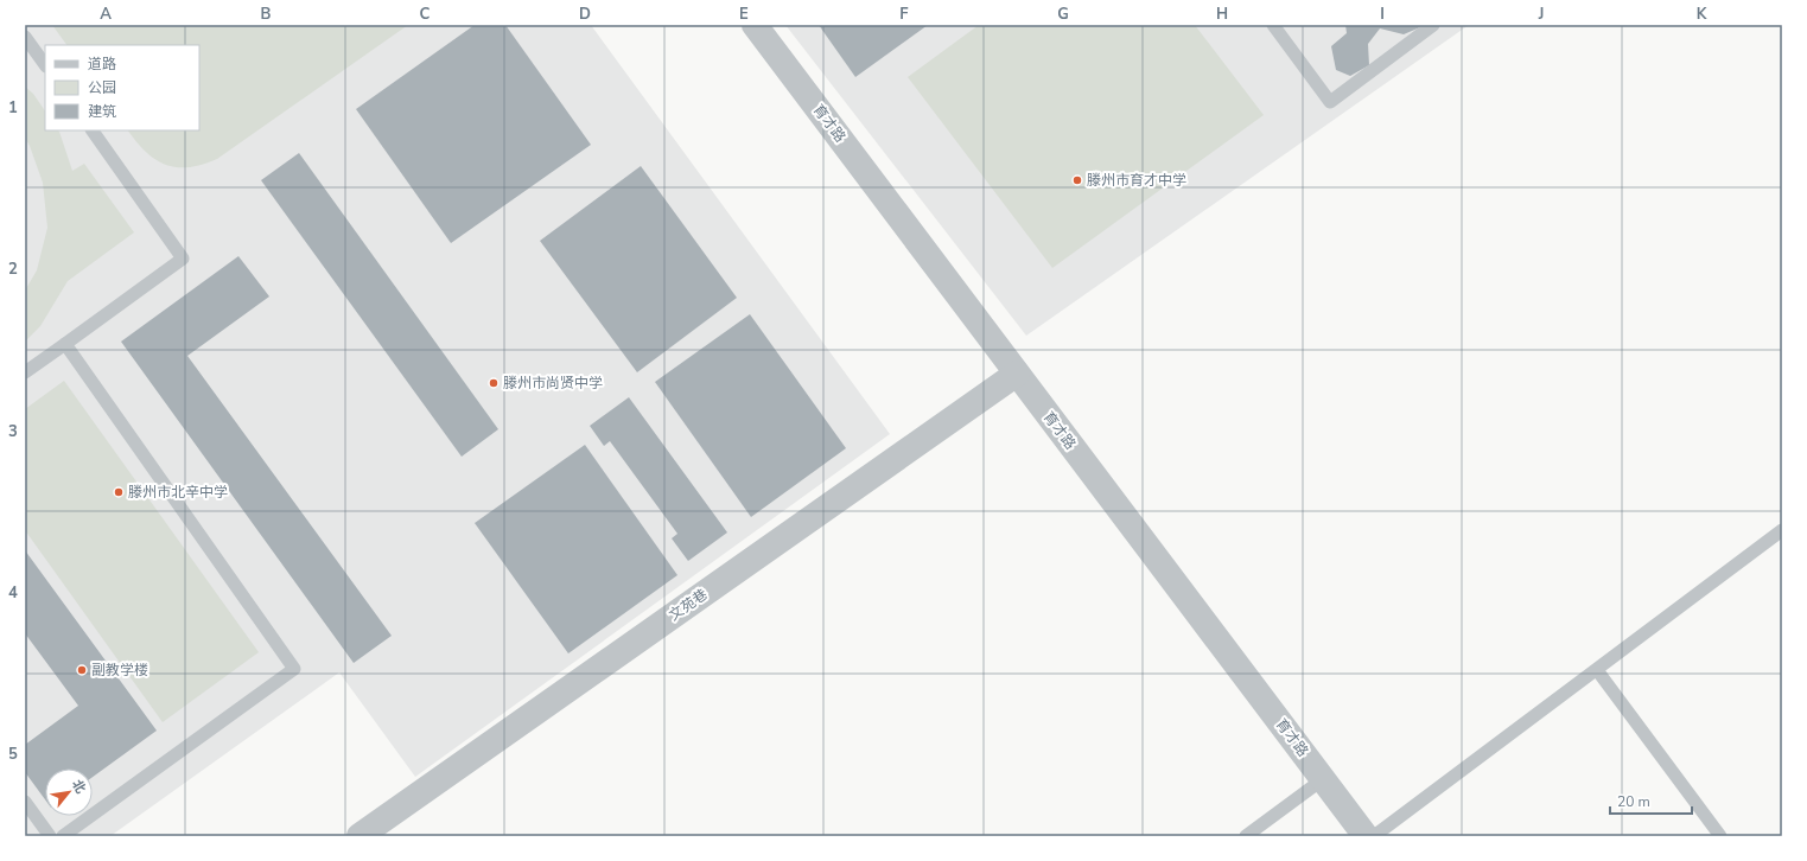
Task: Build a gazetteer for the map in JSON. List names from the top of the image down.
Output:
{
  "streets": {
    "street": ["育才路", "文苑巷"]
  },
  "crossings": [
    ["育才路", "文苑巷"]
  ],
  "places": [
    "滕州市育才中学",
    "滕州市尚贤中学",
    "滕州市北辛中学",
    "副教学楼"
  ],
  "legend": ["道路", "公园", "建筑"],
  "scale_bar": "20 m",
  "north": "top right",
  "grid": {
    "columns": [
      "A",
      "B",
      "C",
      "D",
      "E",
      "F",
      "G",
      "H",
      "I",
      "J",
      "K"
    ],
    "rows": [
      "1",
      "2",
      "3",
      "4",
      "5"
    ]
  }
}
